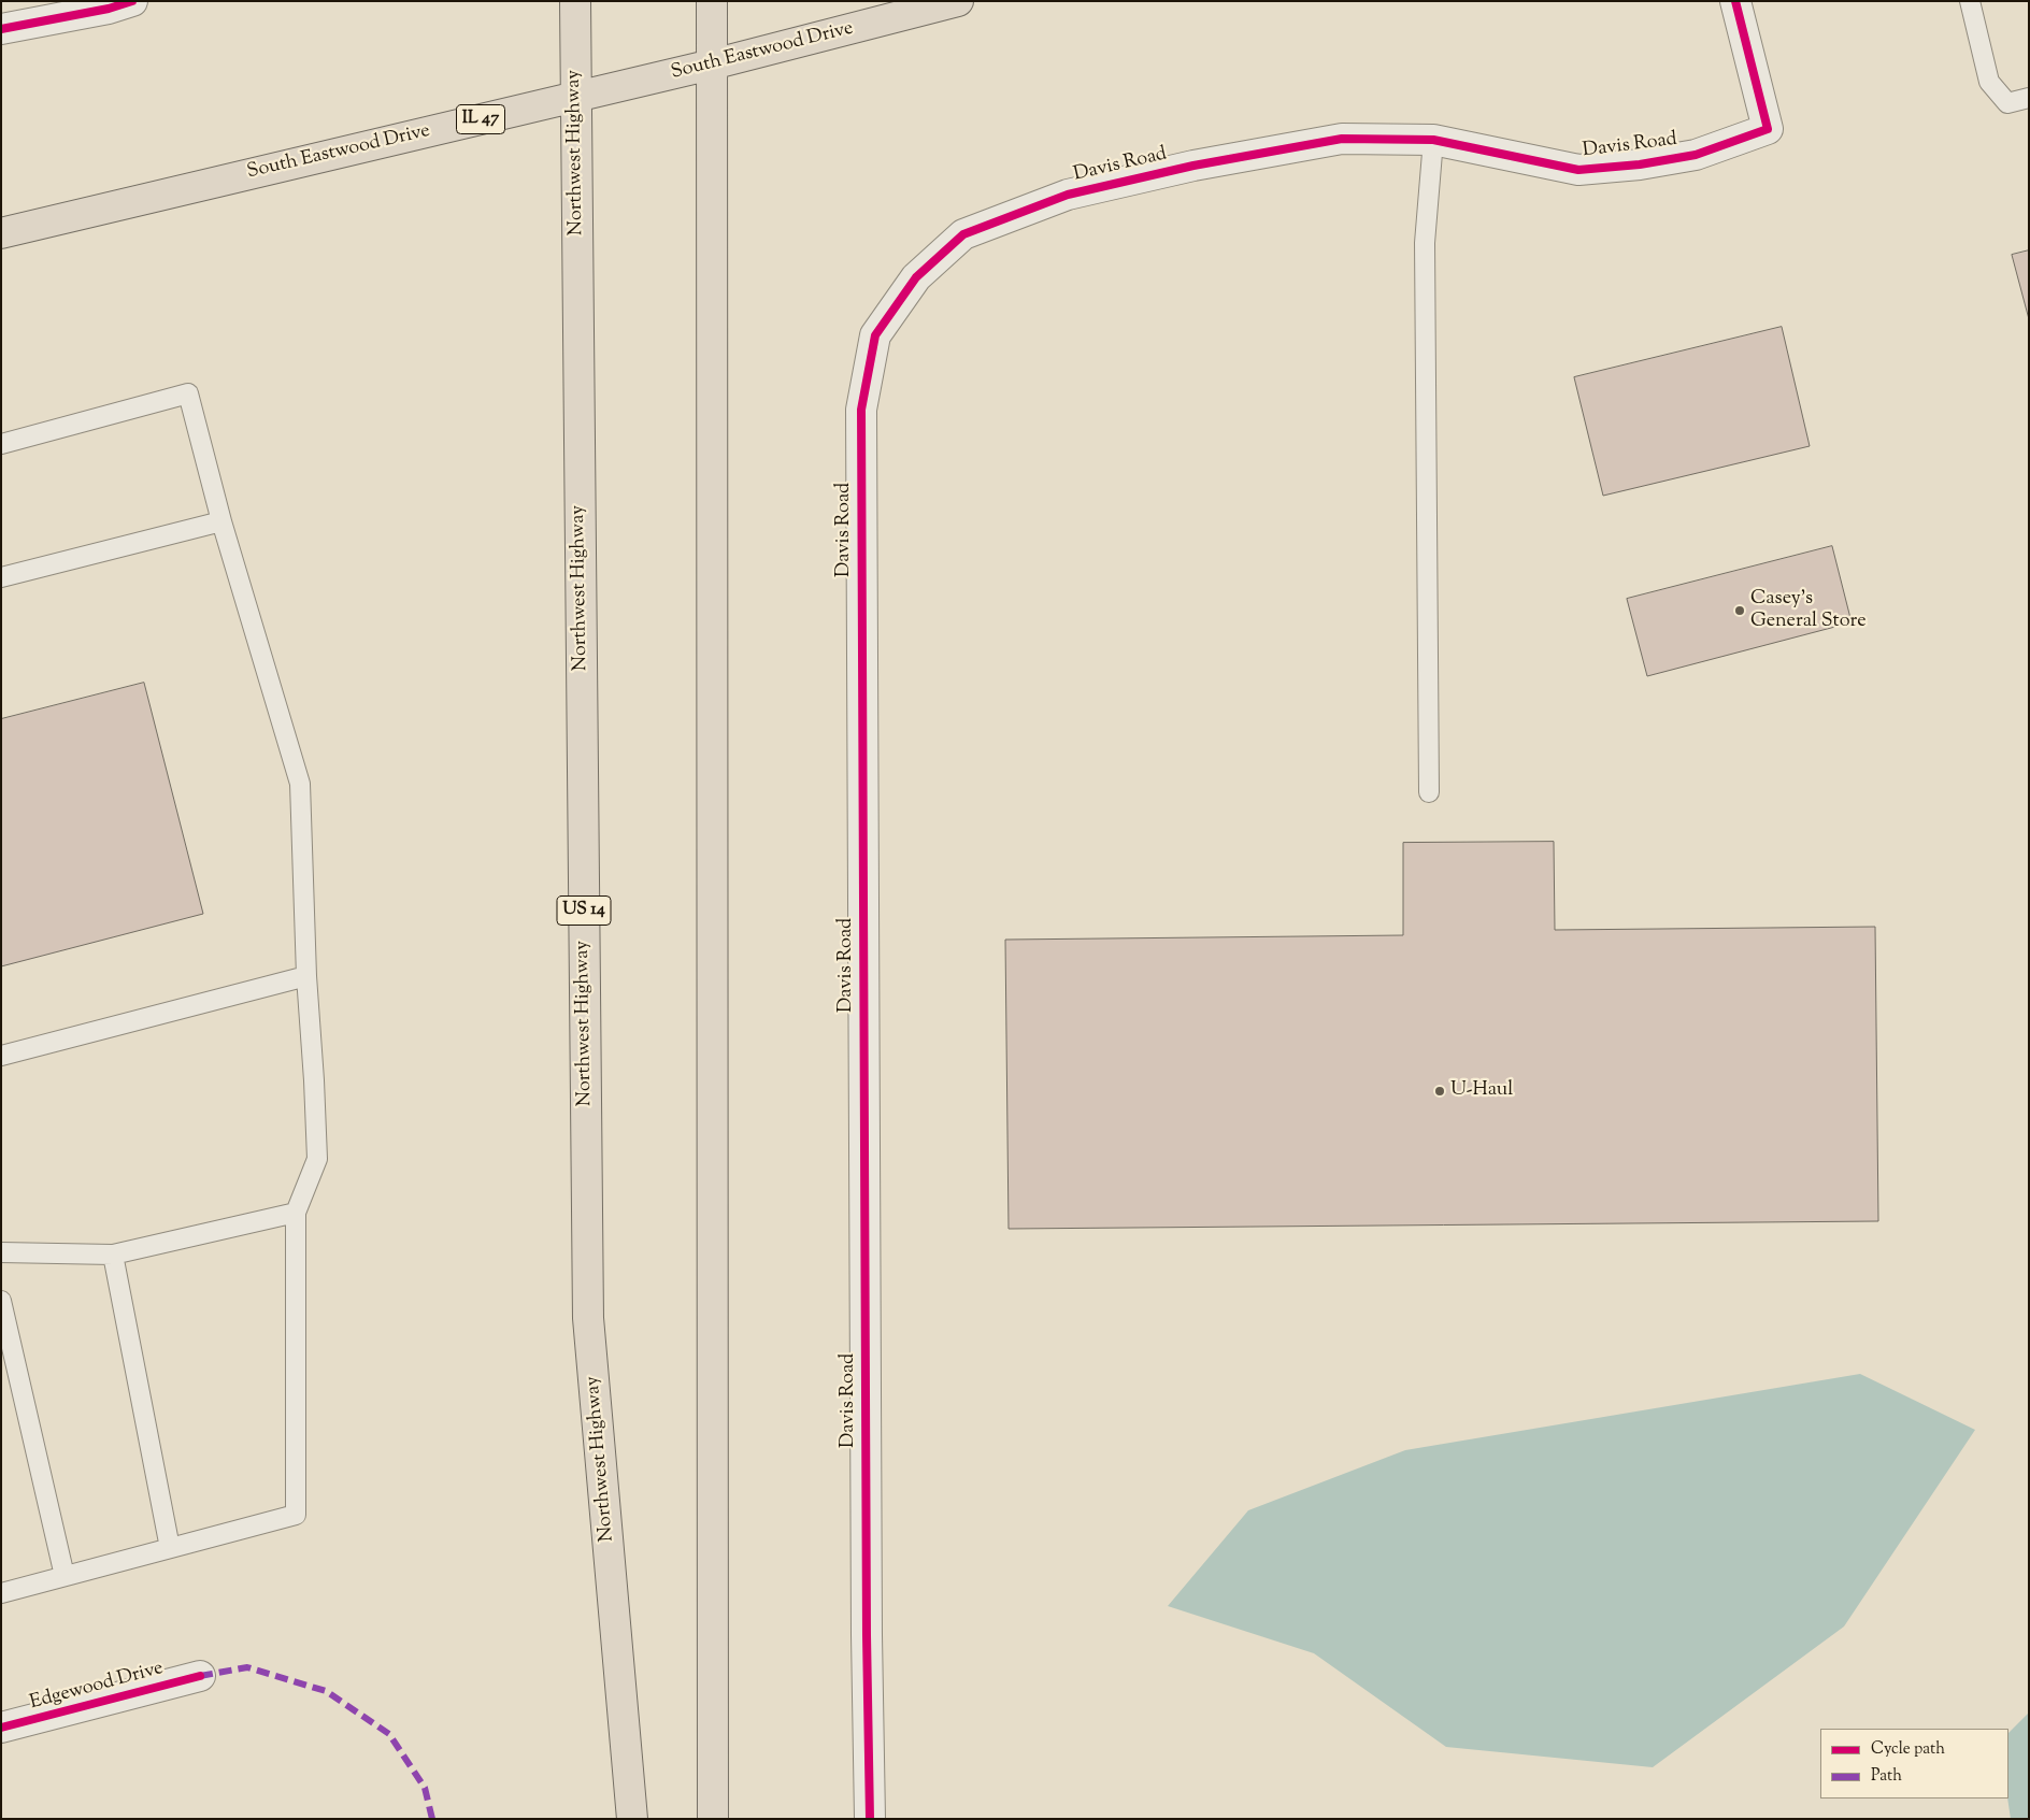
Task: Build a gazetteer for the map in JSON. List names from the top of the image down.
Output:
{
  "streets": {
    "main road": [
      "South Eastwood Drive",
      "IL 47",
      "Northwest Highway",
      "US 14"
    ],
    "street": ["Davis Road", "Edgewood Drive"]
  },
  "crossings": [
    ["South Eastwood Drive", "Northwest Highway"]
  ],
  "places": ["Casey's General Store", "U-Haul"],
  "legend": ["Cycle path", "Path"]
}
